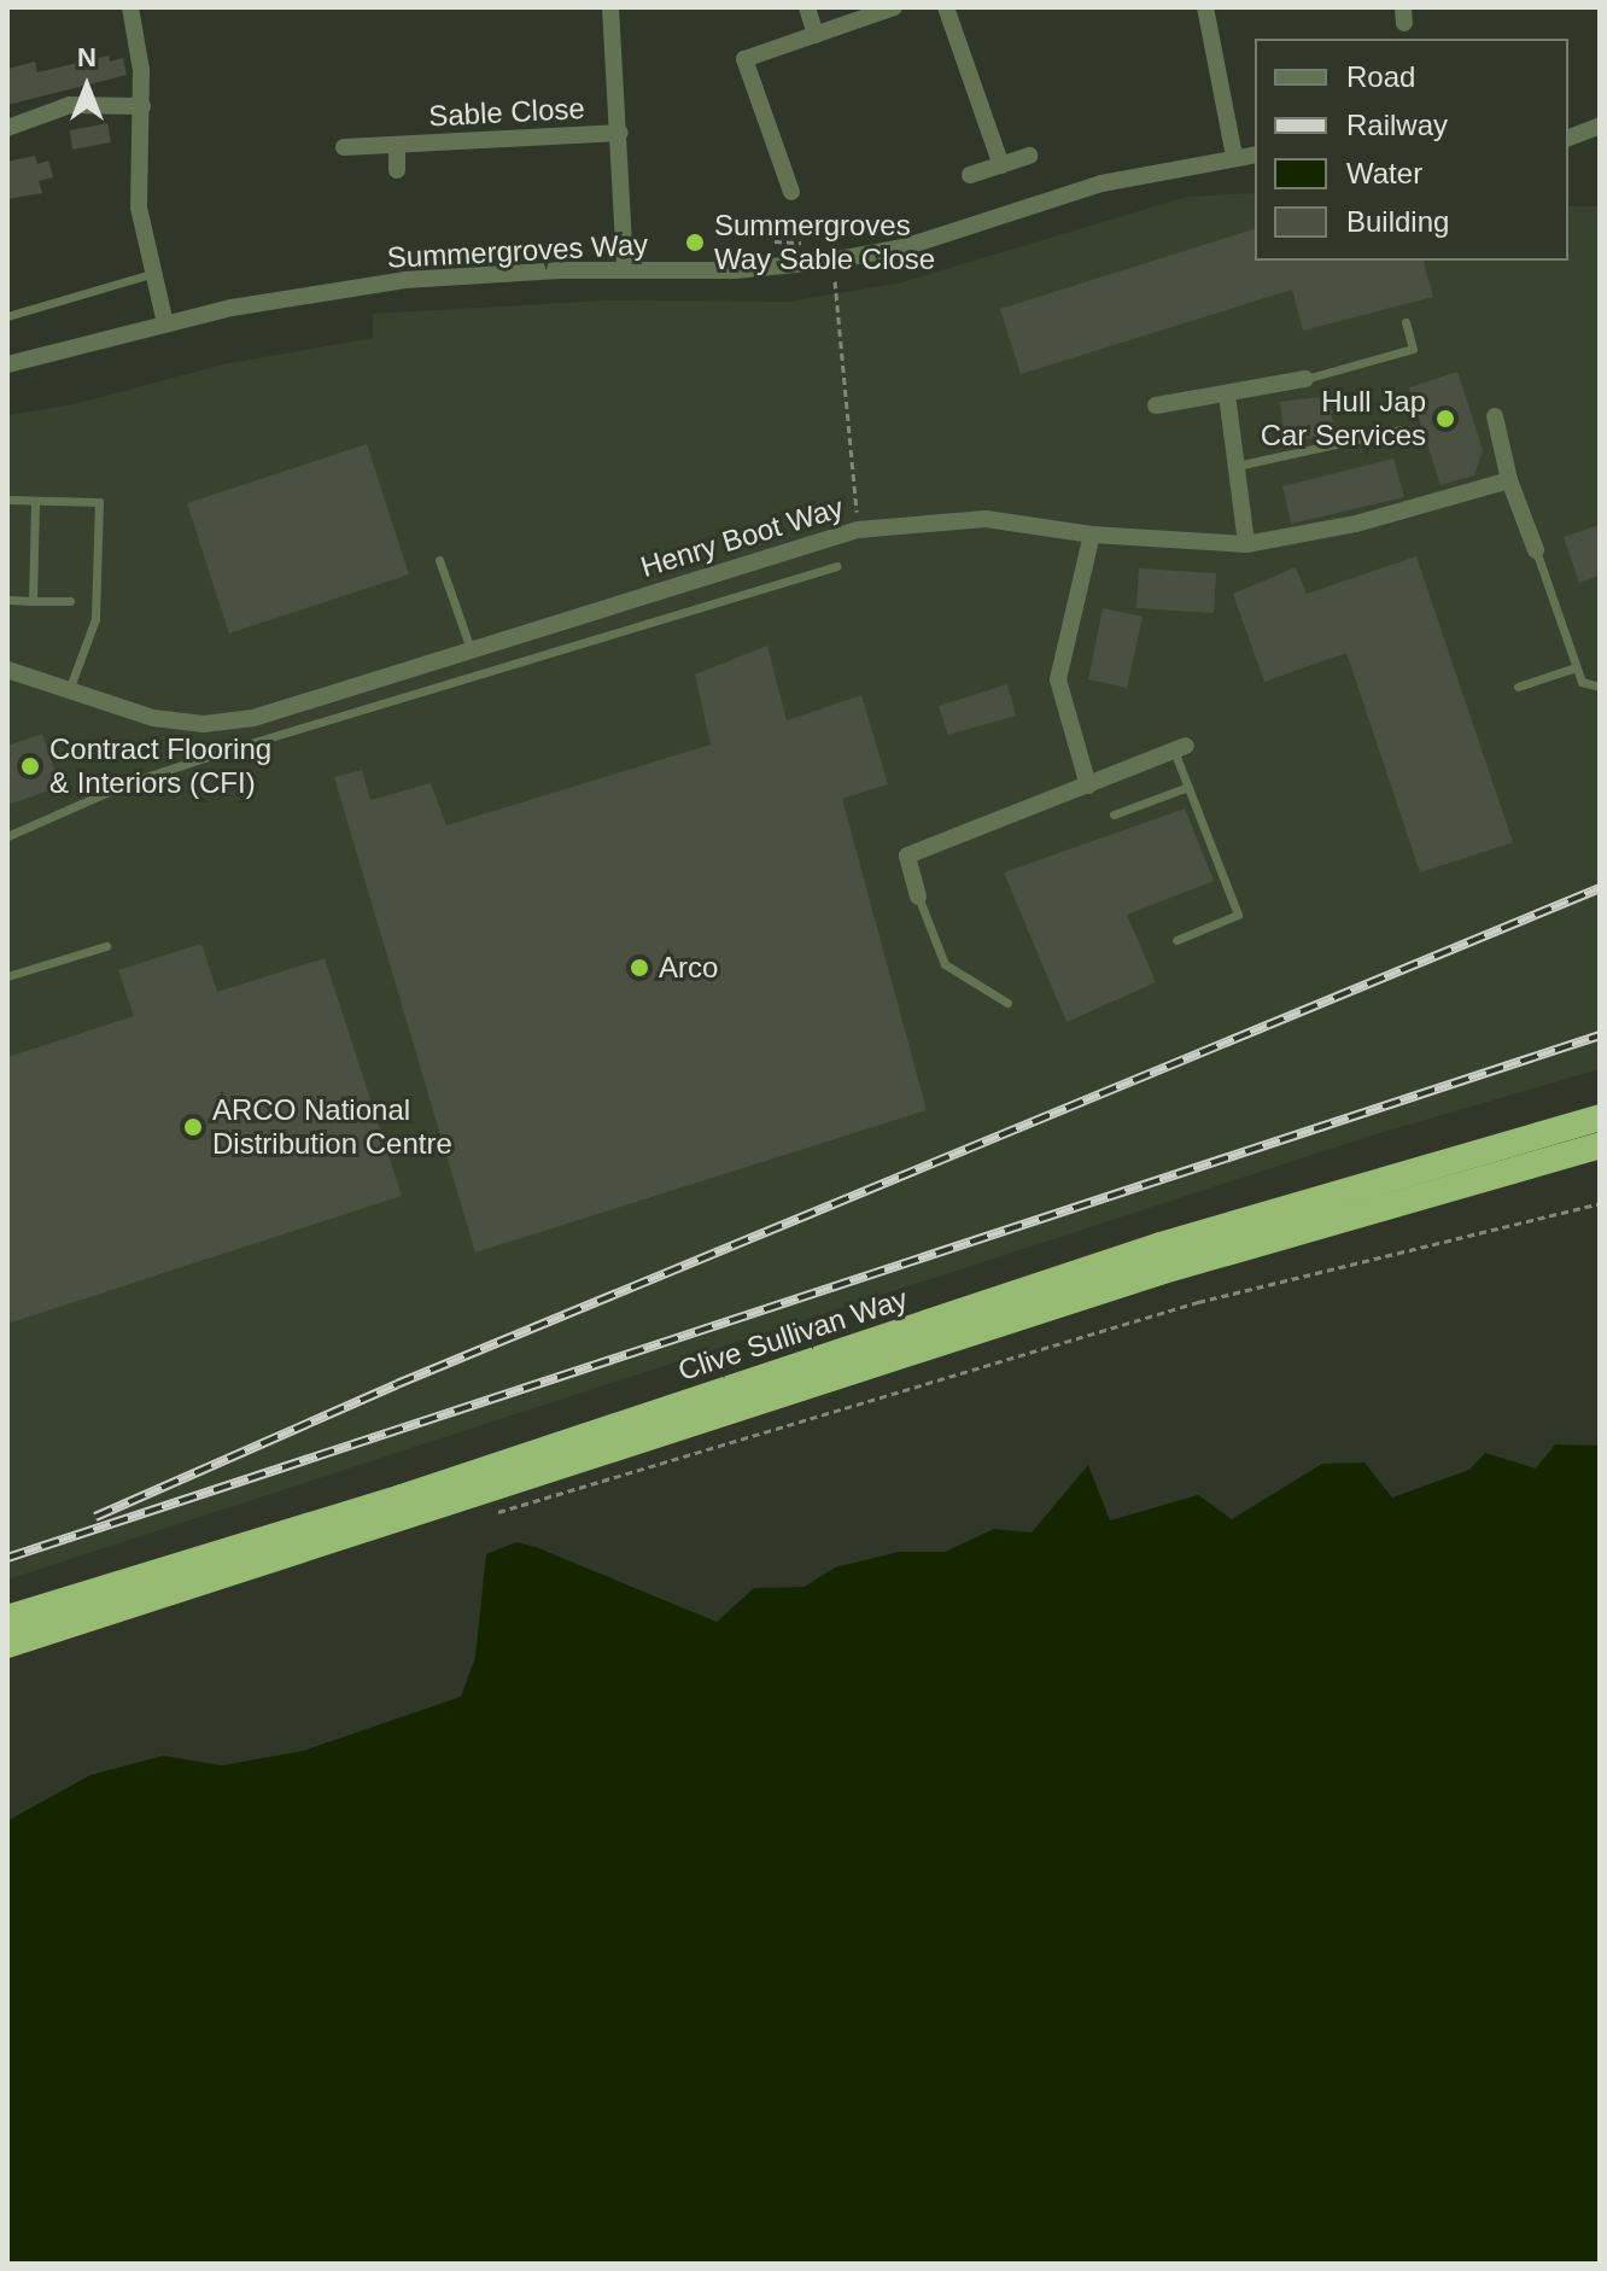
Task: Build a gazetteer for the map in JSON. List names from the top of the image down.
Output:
{
  "streets": {
    "highway": ["Clive Sullivan Way"],
    "street": ["Sable Close", "Summergroves Way", "Henry Boot Way"]
  },
  "crossings": [
    ["Sable Close", "Summergroves Way"]
  ],
  "places": [
    "Summergroves Way Sable Close",
    "Hull Jap Car Services",
    "Contract Flooring & Interiors (CFI)",
    "Arco",
    "ARCO National Distribution Centre"
  ],
  "legend": [
    "Road",
    "Railway",
    "Water",
    "Building"
  ],
  "north": "top"
}
